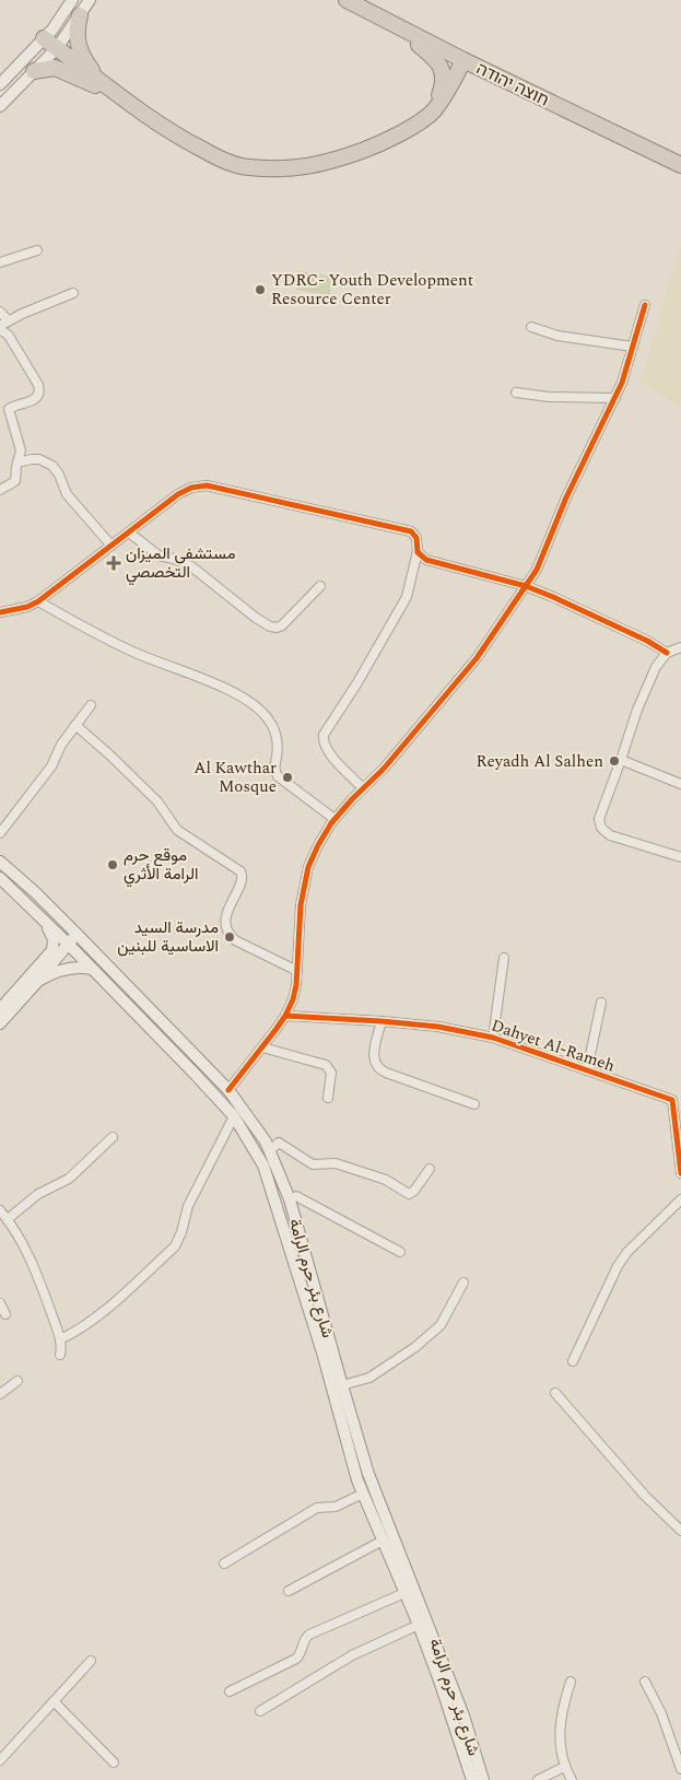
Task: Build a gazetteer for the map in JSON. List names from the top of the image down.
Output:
{
  "streets": {
    "highway": ["חוצה יהודה"],
    "main road": ["شارع بئر حرم الرامة"],
    "street": ["Dahyet Al-Rameh"]
  },
  "places": {
    "other": [
      "YDRC- Youth Development Resource Center",
      "Reyadh Al Salhen",
      "Al Kawthar Mosque",
      "موقع حرم الرامة الأثري",
      "مدرسة السيد الاساسية للبنين"
    ],
    "health": ["مستشفى الميزان التخصصي"]
  }
}
